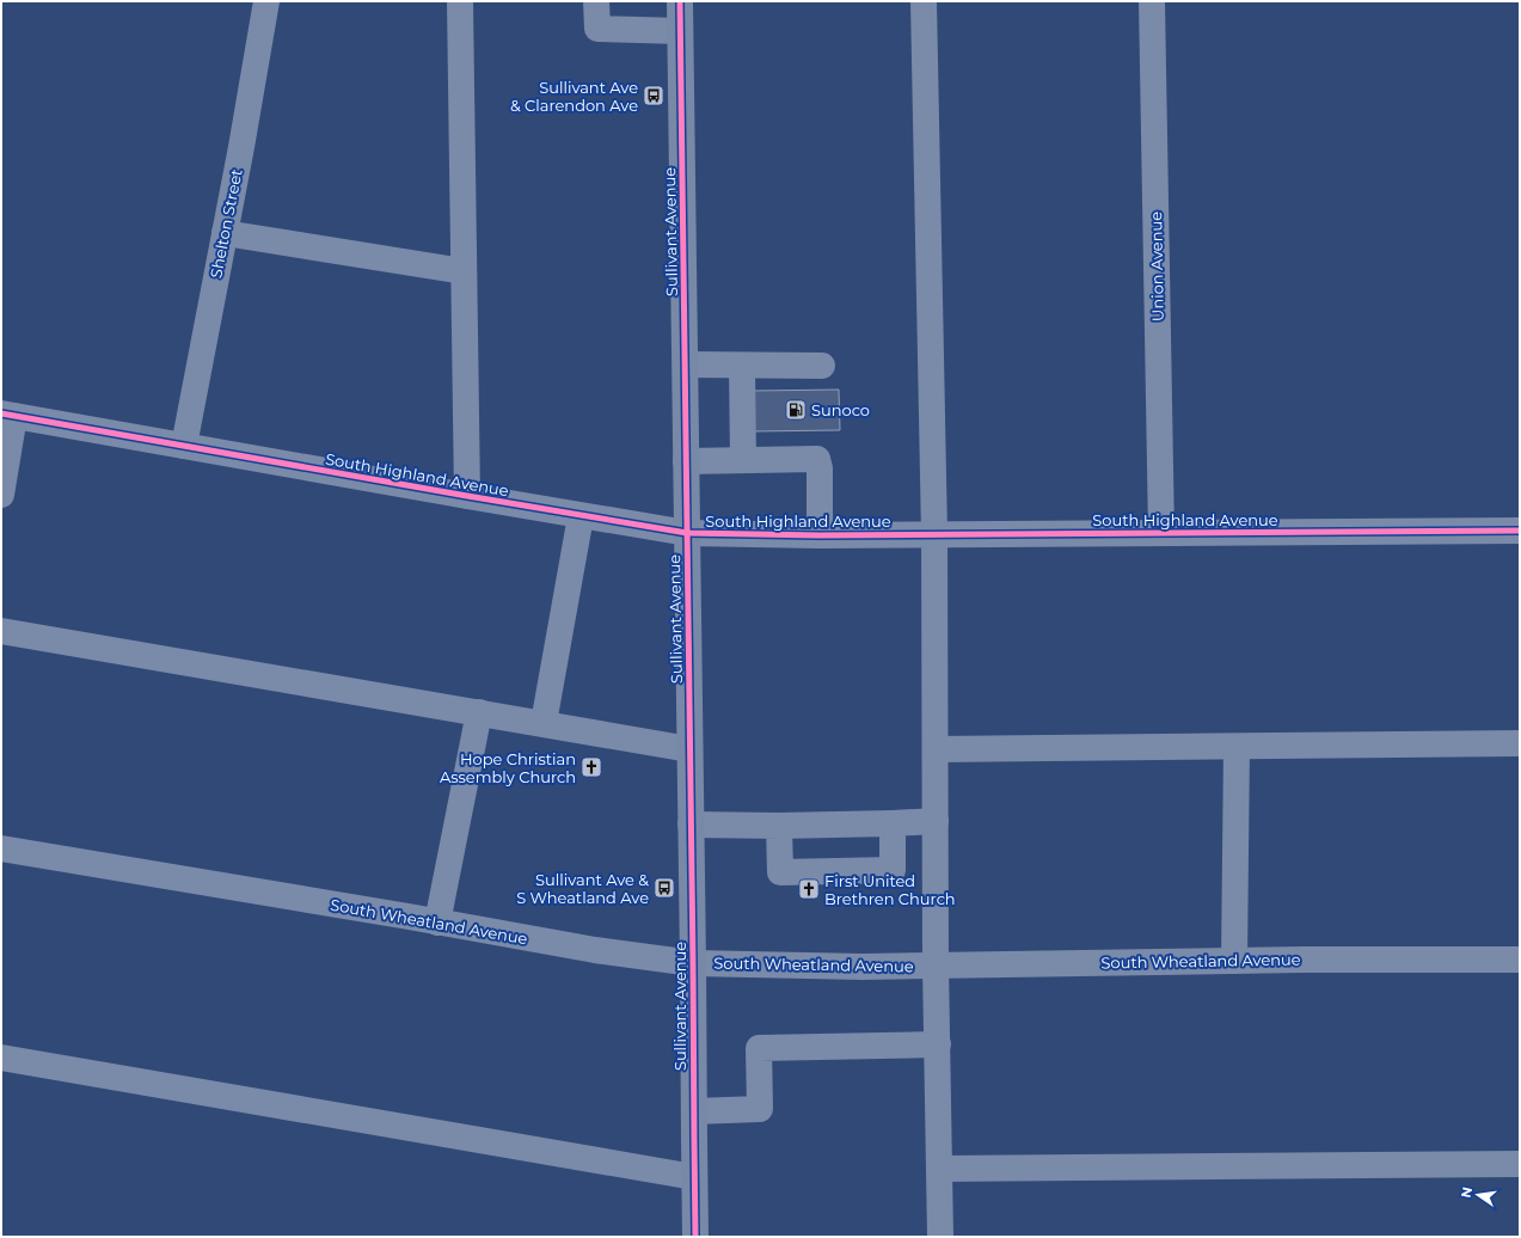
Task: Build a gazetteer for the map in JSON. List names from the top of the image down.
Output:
{
  "streets": {
    "main road": ["Sullivant Avenue"],
    "street": [
      "Shelton Street",
      "Union Avenue",
      "South Highland Avenue",
      "South Wheatland Avenue"
    ]
  },
  "crossings": [
    ["Shelton Street", "South Highland Avenue"],
    ["Sullivant Avenue", "South Highland Avenue"],
    ["Sullivant Avenue", "South Wheatland Avenue"],
    ["Union Avenue", "South Highland Avenue"]
  ],
  "places": {
    "bus stop": ["Sullivant Ave & Clarendon Ave", "Sullivant Ave & S Wheatland Ave"],
    "fuel station": ["Sunoco"],
    "church": ["Hope Christian Assembly Church", "First United Brethren Church"]
  },
  "north": "left"
}
